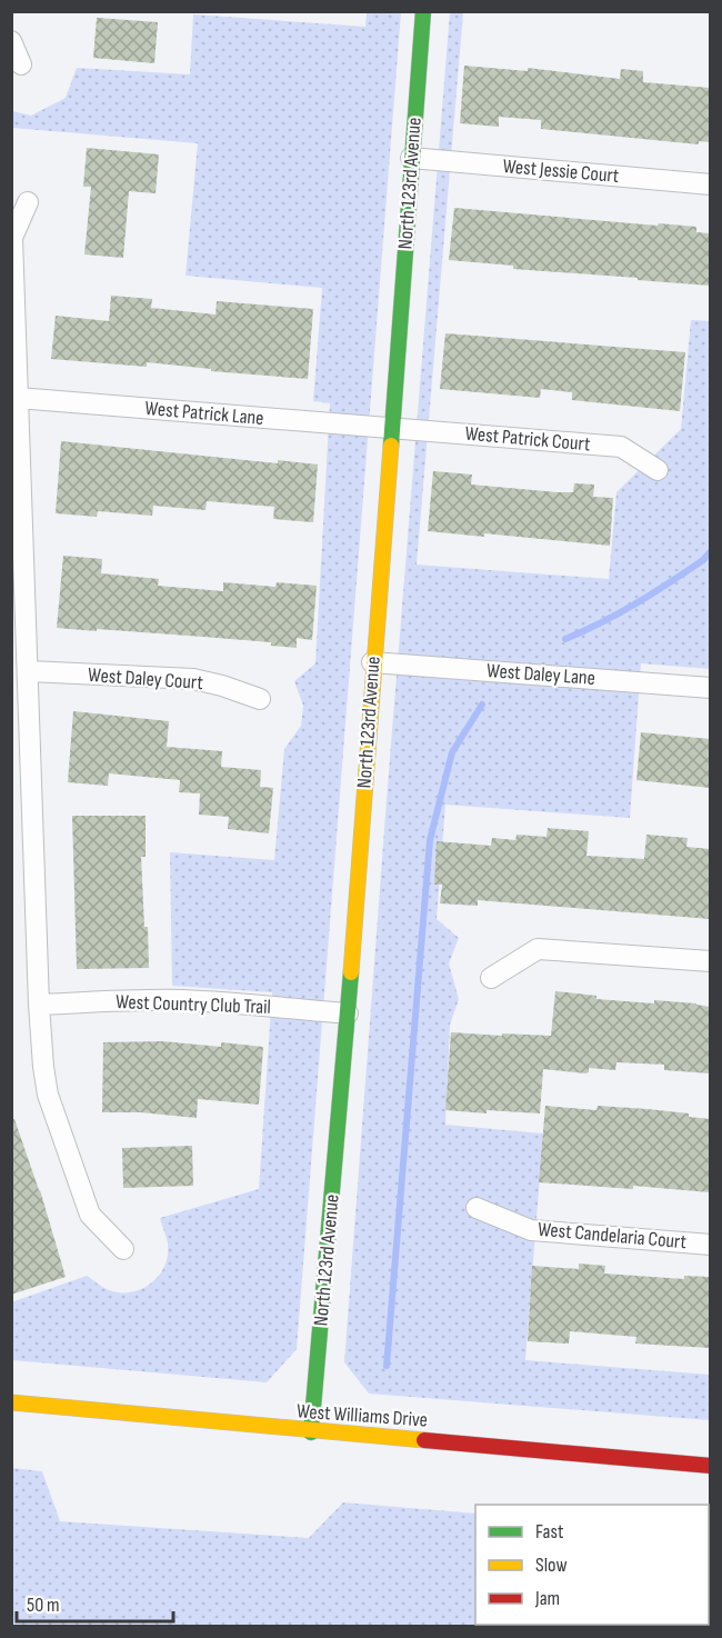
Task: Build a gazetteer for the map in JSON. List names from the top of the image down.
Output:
{
  "streets": {
    "street": [
      "West Jessie Court",
      "North 123rd Avenue",
      "West Patrick Lane",
      "West Patrick Court",
      "West Daley Lane",
      "West Daley Court",
      "West Country Club Trail",
      "West Candelaria Court",
      "West Williams Drive"
    ]
  },
  "crossings": [
    ["West Jessie Court", "North 123rd Avenue"],
    ["North 123rd Avenue", "West Patrick Lane"],
    ["North 123rd Avenue", "West Patrick Court"],
    ["North 123rd Avenue", "West Daley Lane"],
    ["North 123rd Avenue", "West Country Club Trail"],
    ["North 123rd Avenue", "West Williams Drive"],
    ["West Patrick Lane", "West Patrick Court"]
  ],
  "legend": ["Fast", "Slow", "Jam"],
  "scale_bar": "50 m"
}
